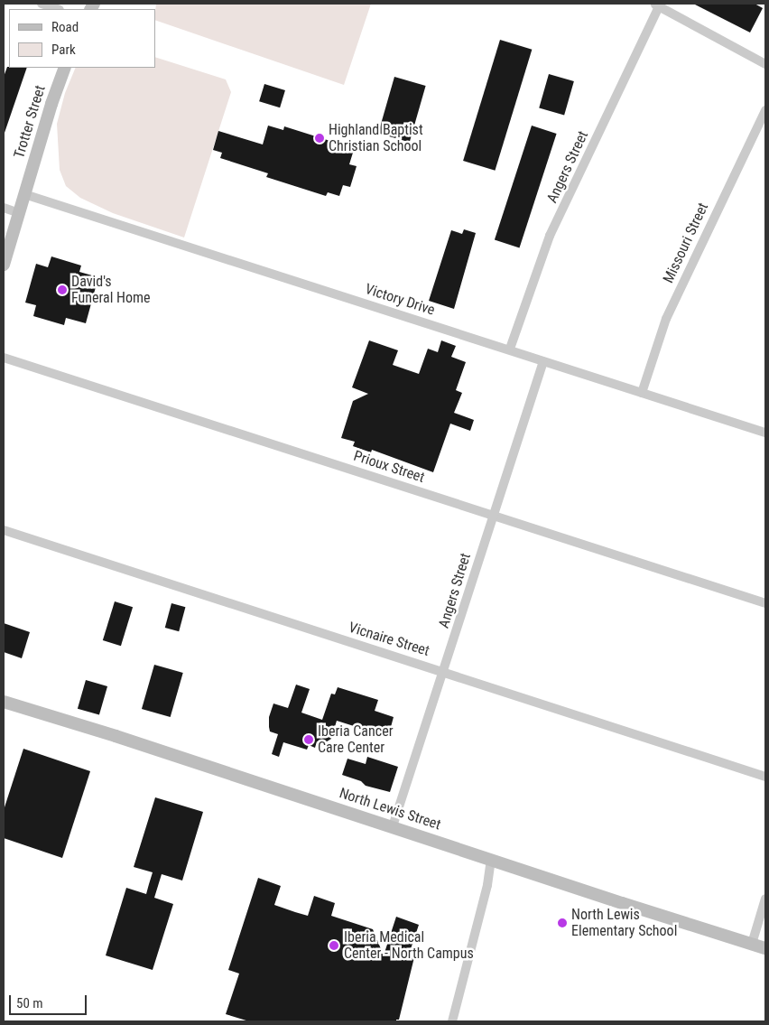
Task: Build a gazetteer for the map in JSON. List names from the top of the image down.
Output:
{
  "streets": {
    "main road": ["Trotter Street", "North Lewis Street"],
    "street": [
      "Angers Street",
      "Missouri Street",
      "Victory Drive",
      "Prioux Street",
      "Vicnaire Street"
    ]
  },
  "crossings": [
    ["Trotter Street", "Victory Drive"],
    ["Angers Street", "Victory Drive"],
    ["Angers Street", "Prioux Street"],
    ["Angers Street", "Vicnaire Street"],
    ["Angers Street", "North Lewis Street"],
    ["Missouri Street", "Victory Drive"]
  ],
  "places": [
    "Highland Baptist Christian School",
    "David's Funeral Home",
    "Iberia Cancer Care Center",
    "North Lewis Elementary School",
    "Iberia Medical Center - North Campus"
  ],
  "legend": ["Road", "Park"],
  "scale_bar": "50 m"
}
